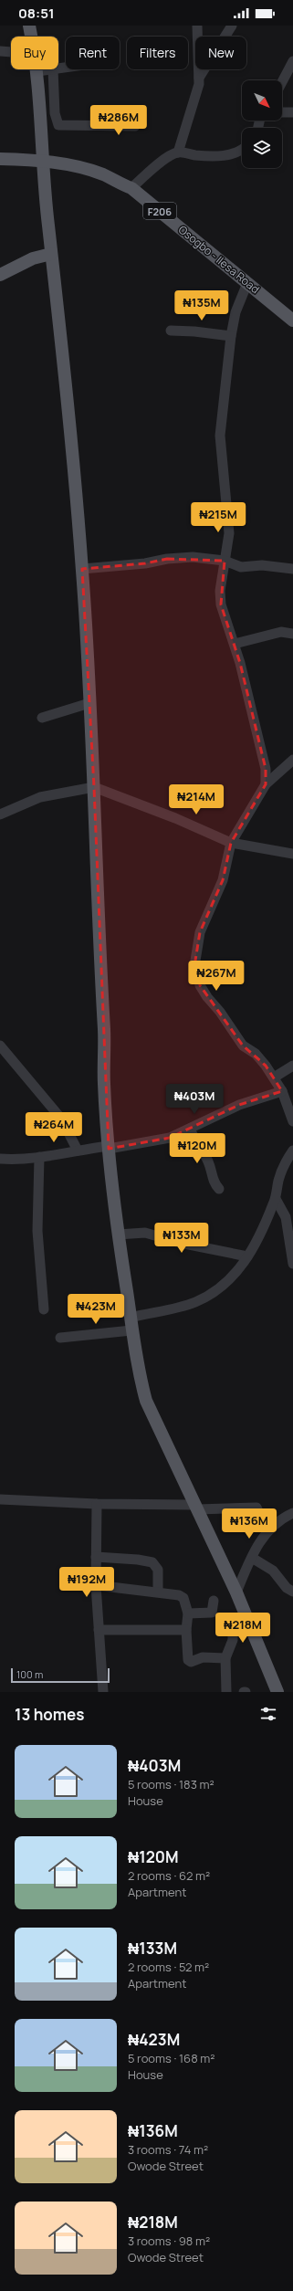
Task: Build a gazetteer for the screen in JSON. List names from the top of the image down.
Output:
{
  "streets": {
    "main road": ["F206", "Osogbo - Ilesa Road"]
  },
  "scale_bar": "100 m",
  "north": "bottom right",
  "page": {
    "status": "08:51",
    "chip": [
      "Buy",
      "Rent",
      "Filters",
      "New"
    ],
    "price": [
      "₦286M",
      "₦135M",
      "₦215M",
      "₦214M",
      "₦267M",
      "₦403M",
      "₦264M",
      "₦120M",
      "₦133M",
      "₦423M",
      "₦136M",
      "₦192M",
      "₦218M"
    ],
    "scale": "100 m",
    "heading": "13 homes",
    "list": [
      {
        "name": "₦403M",
        "note": "5 rooms · 183 m² · House"
      },
      {
        "name": "₦120M",
        "note": "2 rooms · 62 m² · Apartment"
      },
      {
        "name": "₦133M",
        "note": "2 rooms · 52 m² · Apartment"
      },
      {
        "name": "₦423M",
        "note": "5 rooms · 168 m² · House"
      },
      {
        "name": "₦136M",
        "note": "3 rooms · 74 m² · Owode Street"
      },
      {
        "name": "₦218M",
        "note": "3 rooms · 98 m² · Owode Street"
      }
    ]
  }
}
